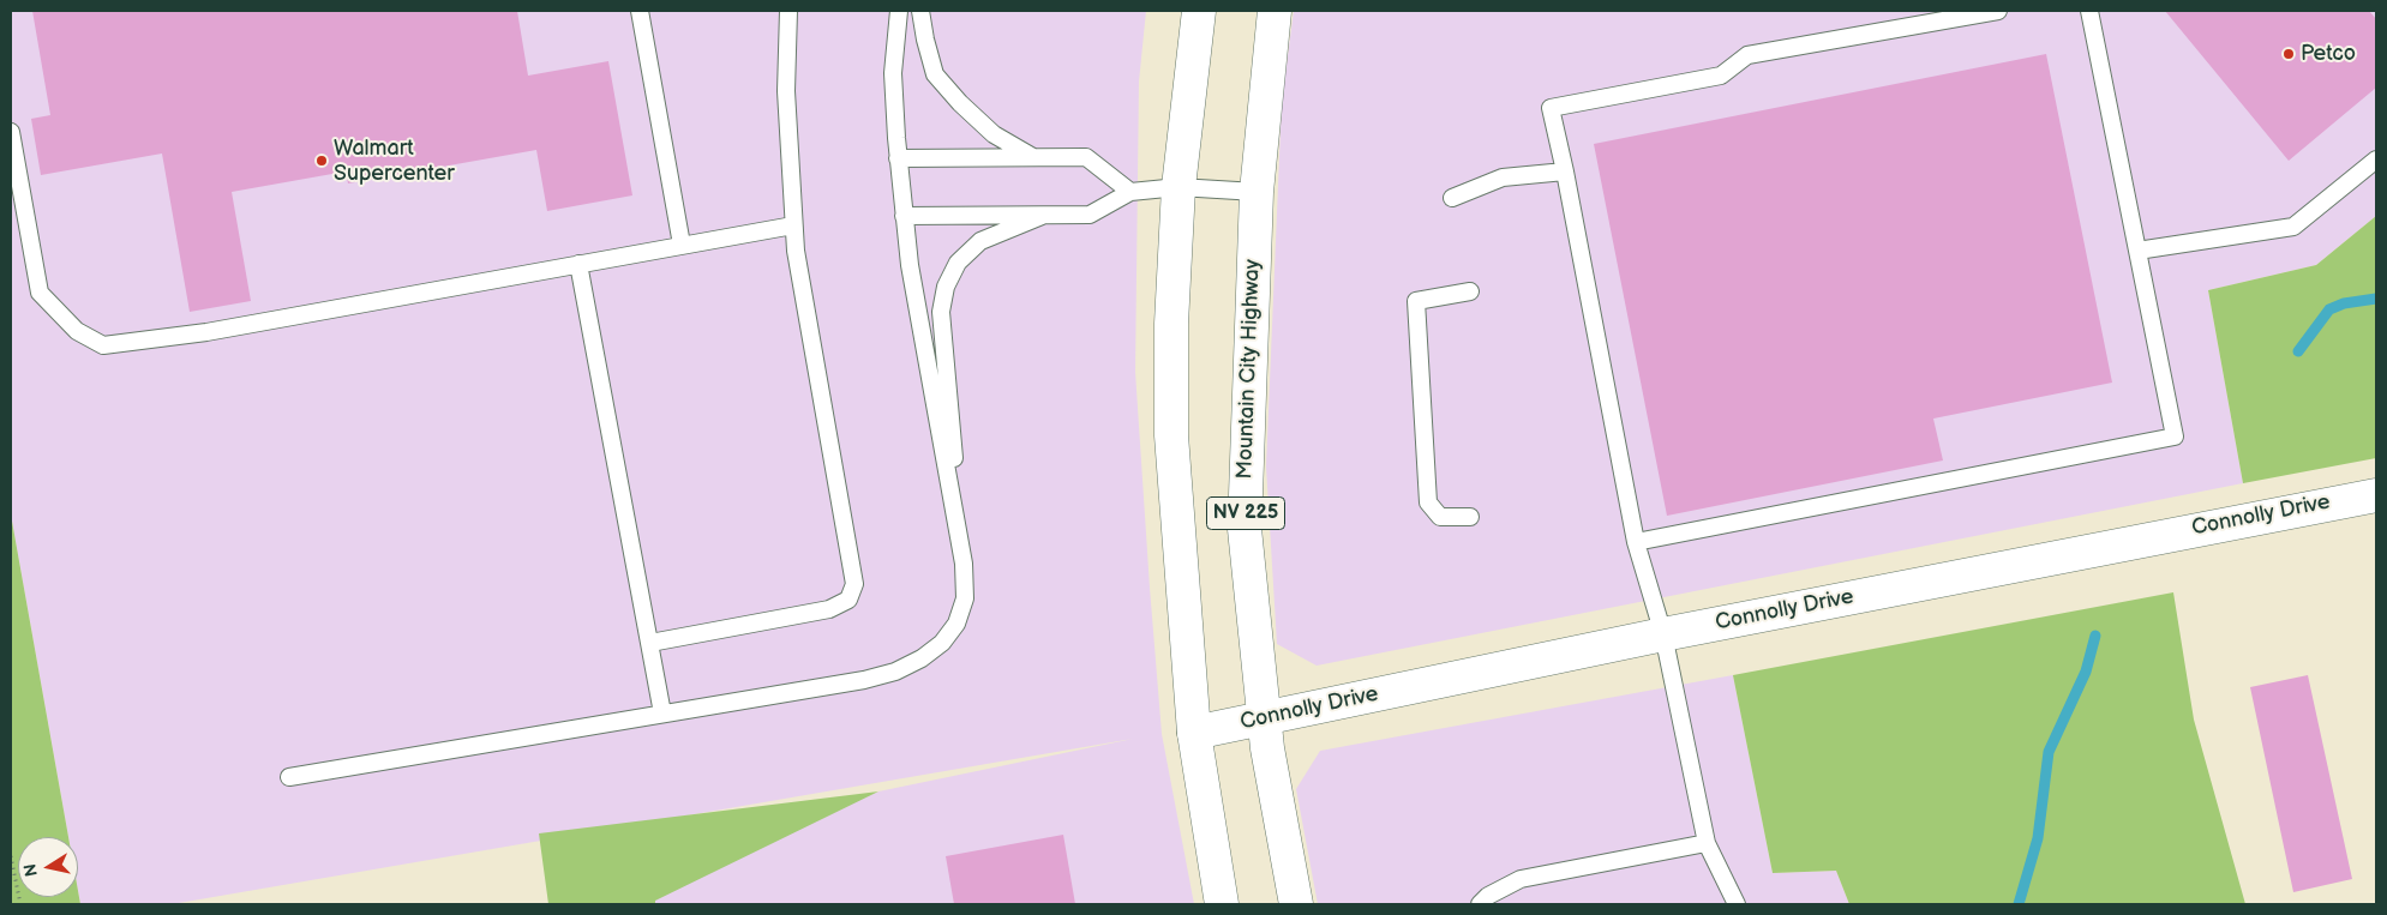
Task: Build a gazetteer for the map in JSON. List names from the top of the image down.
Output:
{
  "streets": {
    "main road": ["Mountain City Highway", "NV 225", "Connolly Drive"]
  },
  "crossings": [
    ["Mountain City Highway", "Connolly Drive"],
    ["NV 225", "Connolly Drive"]
  ],
  "places": ["Petco", "Walmart Supercenter"],
  "north": "left"
}
